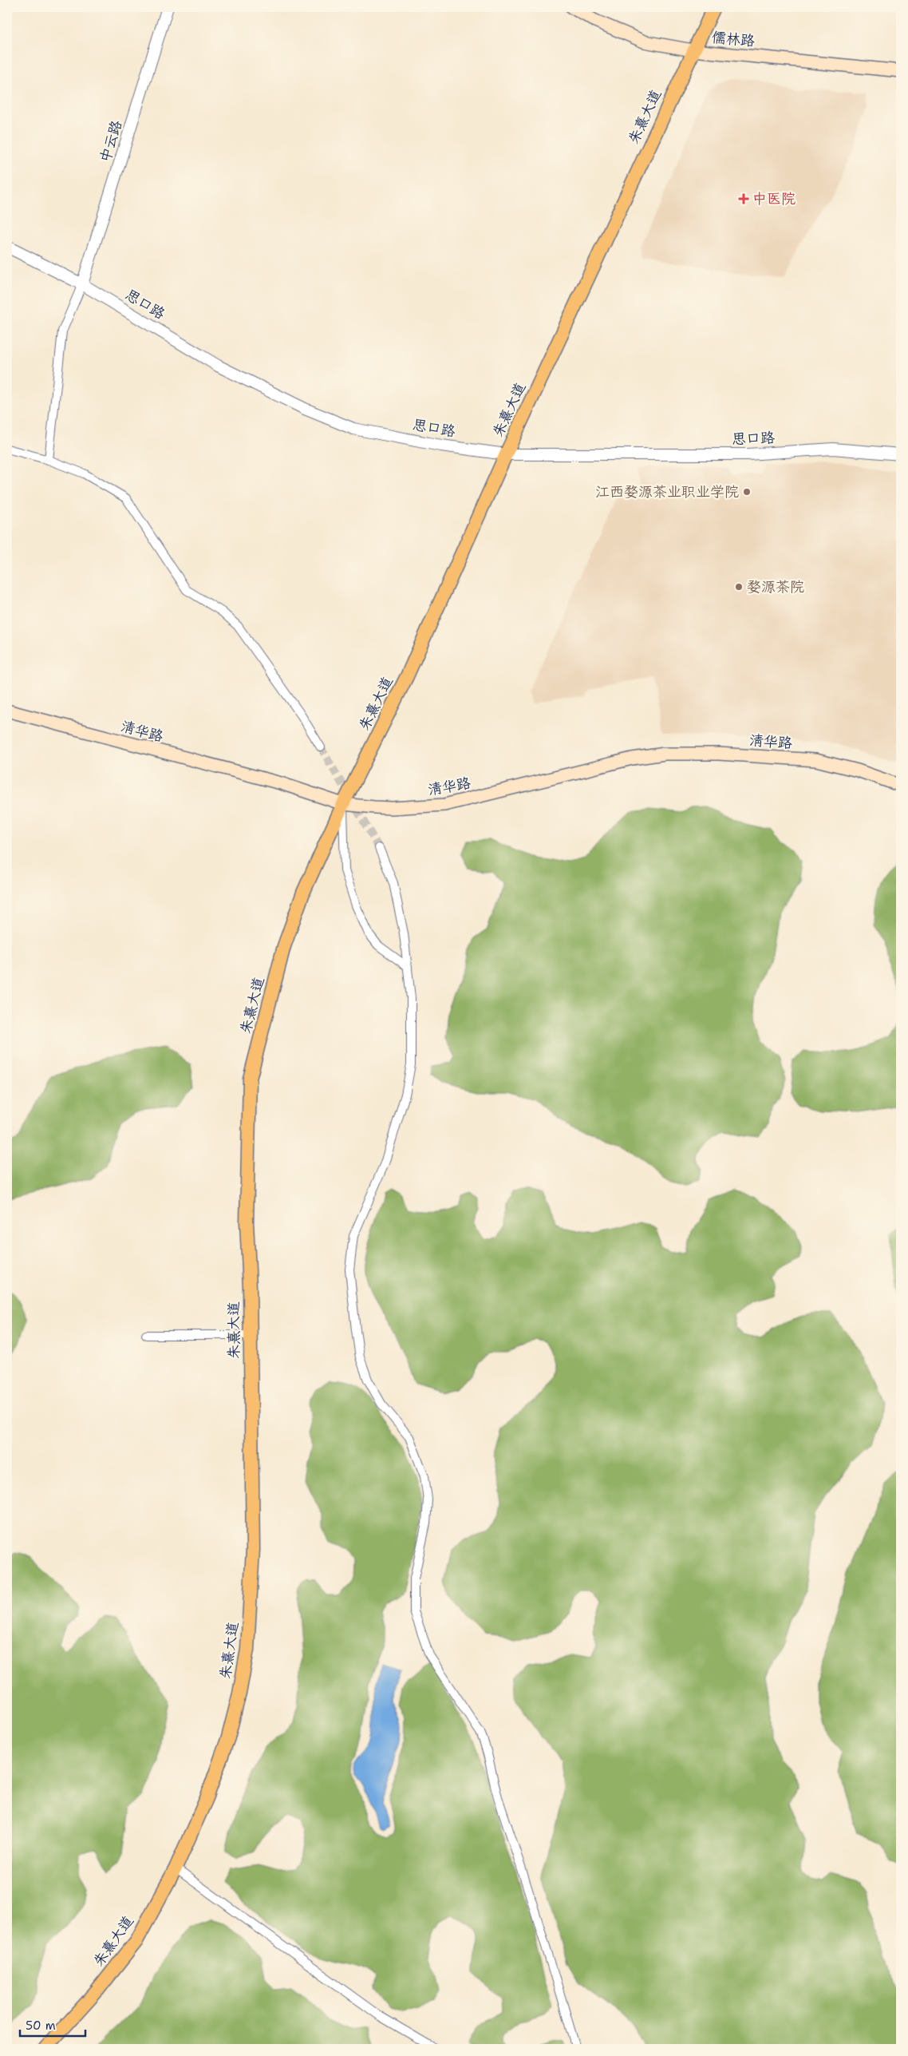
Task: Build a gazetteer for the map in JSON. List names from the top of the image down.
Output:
{
  "streets": {
    "main road": ["儒林路", "朱熹大道", "清华路"],
    "street": ["中云路", "思口路"]
  },
  "crossings": [
    ["儒林路", "朱熹大道"],
    ["朱熹大道", "思口路"],
    ["朱熹大道", "清华路"],
    ["中云路", "思口路"]
  ],
  "places": {
    "health": ["中医院"],
    "other": ["江西婺源茶业职业学院", "婺源茶院"]
  },
  "scale_bar": "50 m"
}
